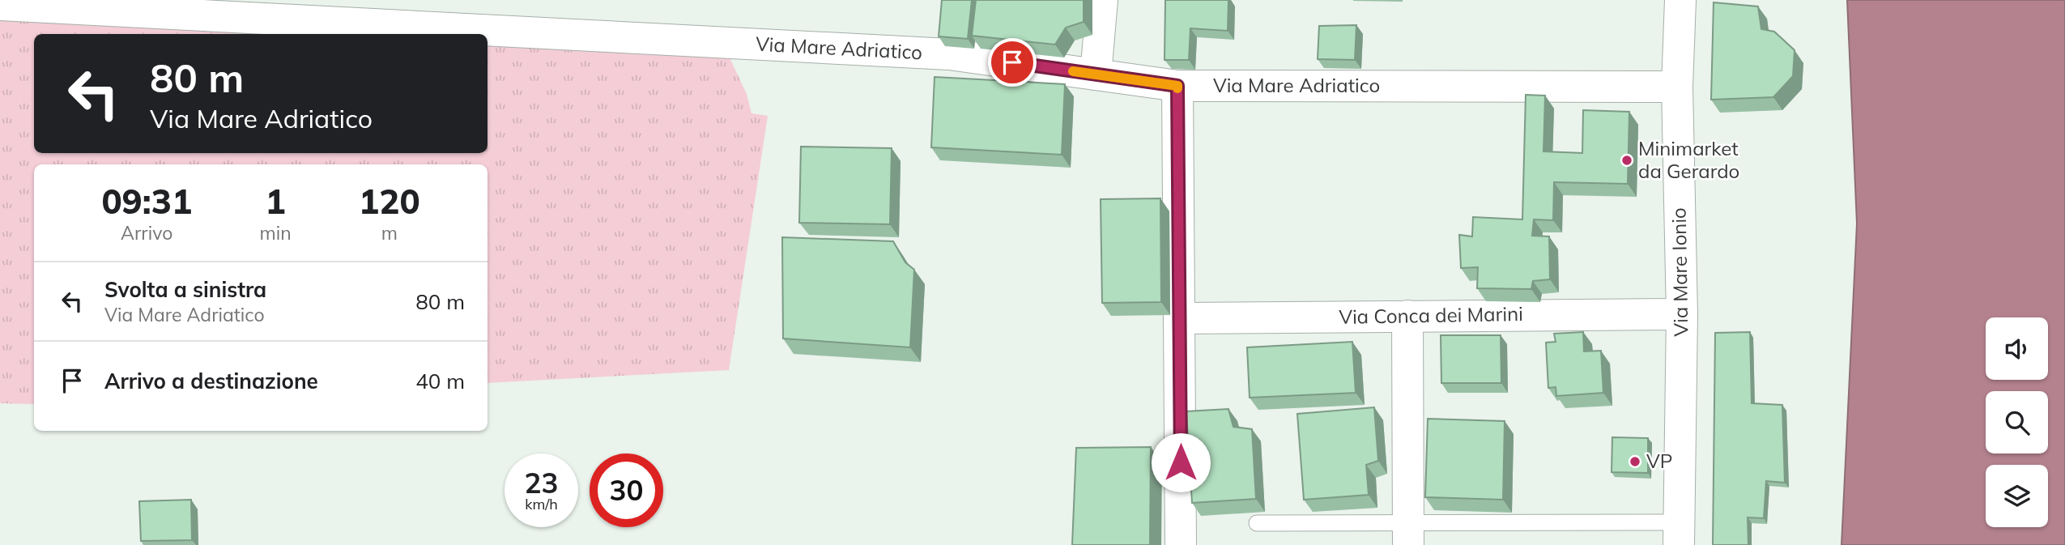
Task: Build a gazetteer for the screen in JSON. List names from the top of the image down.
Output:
{
  "streets": {
    "street": ["Via Mare Adriatico", "Via Mare Ionio", "Via Conca dei Marini"]
  },
  "crossings": [
    ["Via Mare Adriatico", "Via Mare Ionio"],
    ["Via Mare Ionio", "Via Conca dei Marini"]
  ],
  "places": ["Minimarket da Gerardo", "VP"],
  "page": {
    "turn": ["80 m", "Via Mare Adriatico"],
    "eta": [
      "09:31",
      "Arrivo",
      "1",
      "min",
      "120",
      "m"
    ],
    "list": [
      {
        "name": "Svolta a sinistra",
        "note": "Via Mare Adriatico",
        "value": "80 m"
      },
      {
        "name": "Arrivo a destinazione",
        "value": "40 m"
      }
    ],
    "speed": "23 km/h",
    "limit": "30"
  }
}
